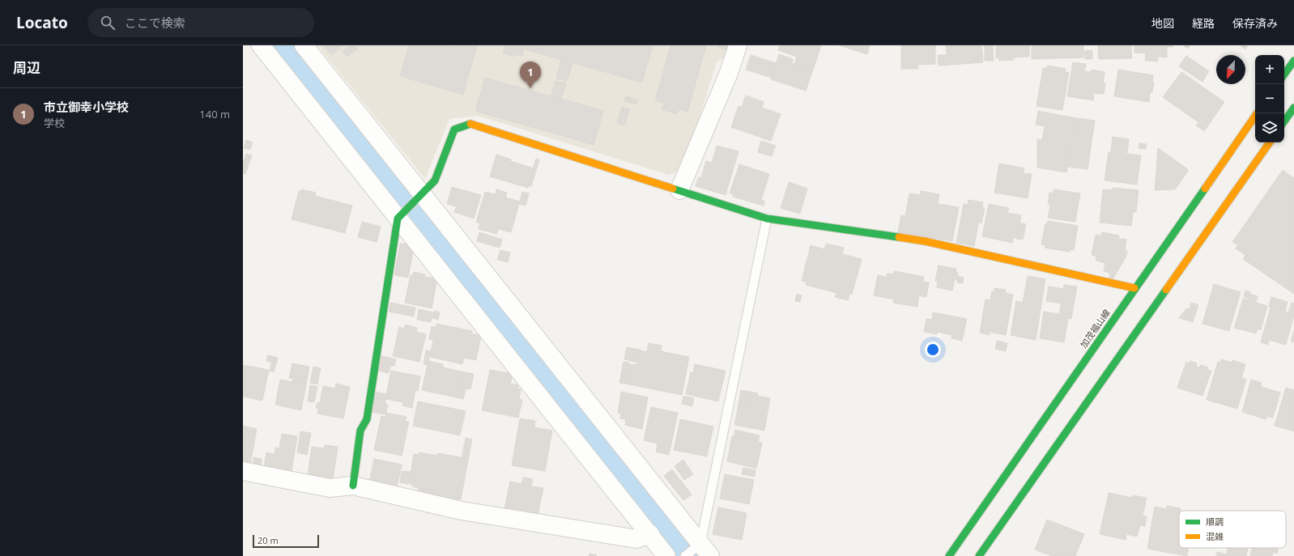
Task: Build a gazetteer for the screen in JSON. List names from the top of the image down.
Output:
{
  "streets": {
    "main road": ["加茂福山線"]
  },
  "legend": ["順調", "混雑"],
  "scale_bar": "20 m",
  "north": "bottom left",
  "page": {
    "header": "Locato",
    "search": "ここで検索",
    "nav": ["地図", "経路", "保存済み"],
    "heading": "周辺",
    "map_buttons": ["+", "−"],
    "pins": "1",
    "list": [
      {
        "mark": "1",
        "name": "市立御幸小学校",
        "note": "学校",
        "value": "140 m"
      }
    ],
    "scale": "20 m"
  }
}
